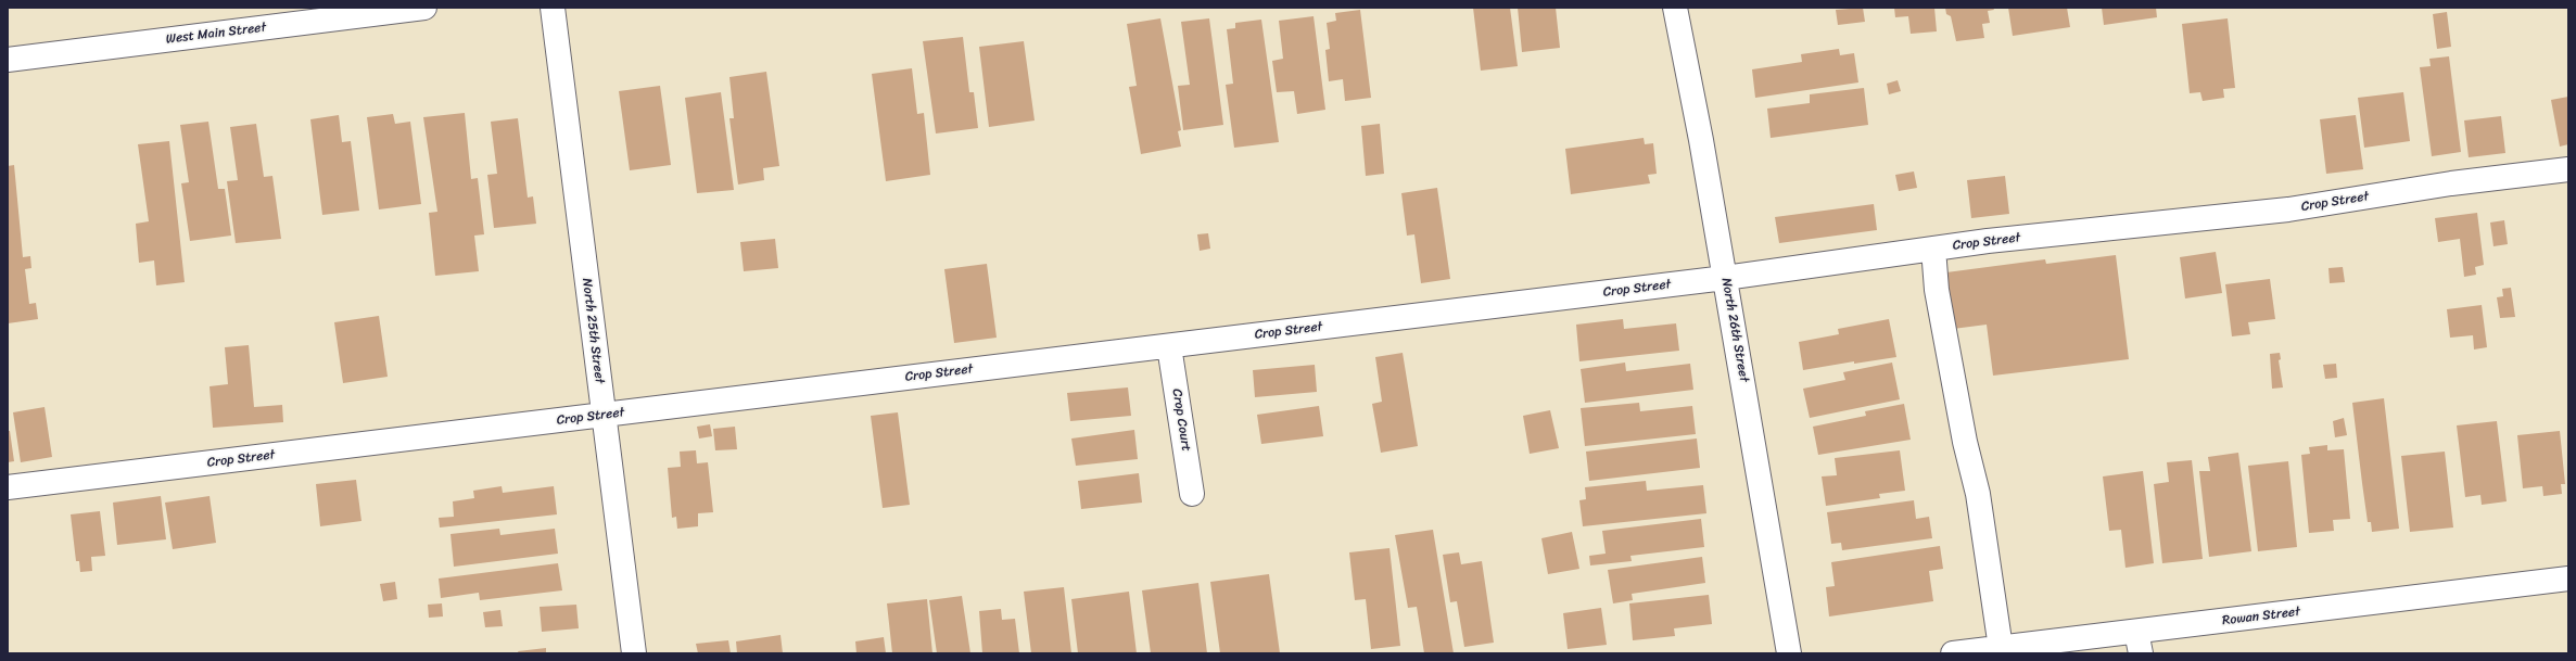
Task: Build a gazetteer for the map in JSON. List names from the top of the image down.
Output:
{
  "streets": {
    "street": [
      "West Main Street",
      "Crop Street",
      "North 26th Street",
      "North 25th Street",
      "Crop Court",
      "Rowan Street"
    ]
  },
  "crossings": [
    ["Crop Street", "North 26th Street"],
    ["Crop Street", "North 25th Street"],
    ["Crop Street", "Crop Court"]
  ]
}
